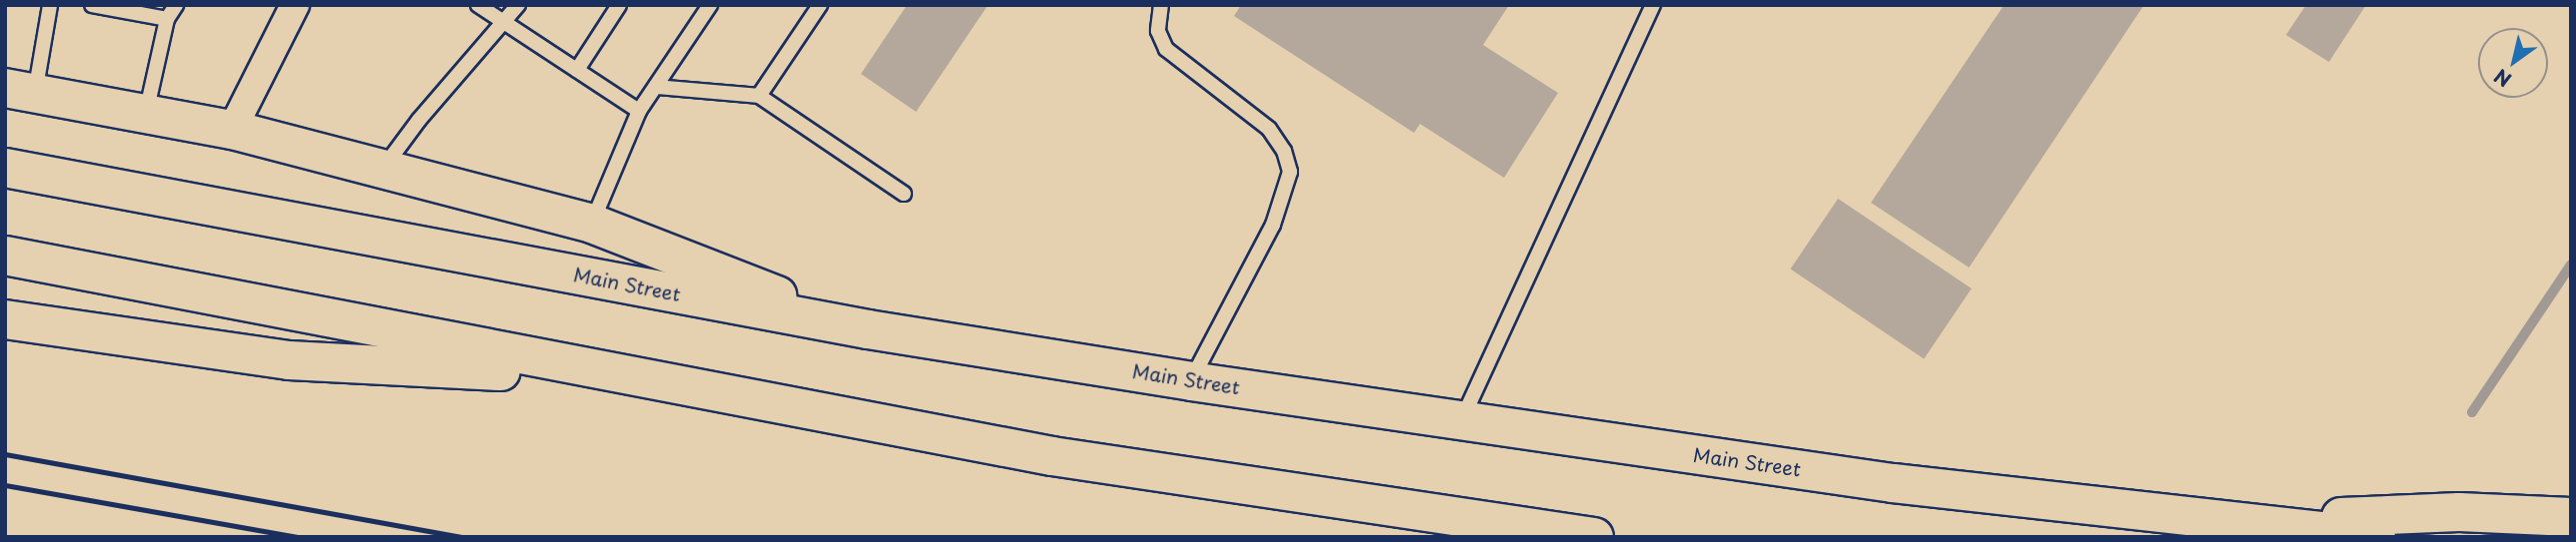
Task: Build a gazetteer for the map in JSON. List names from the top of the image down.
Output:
{
  "streets": {
    "highway": ["Main Street"]
  },
  "north": "bottom left"
}
